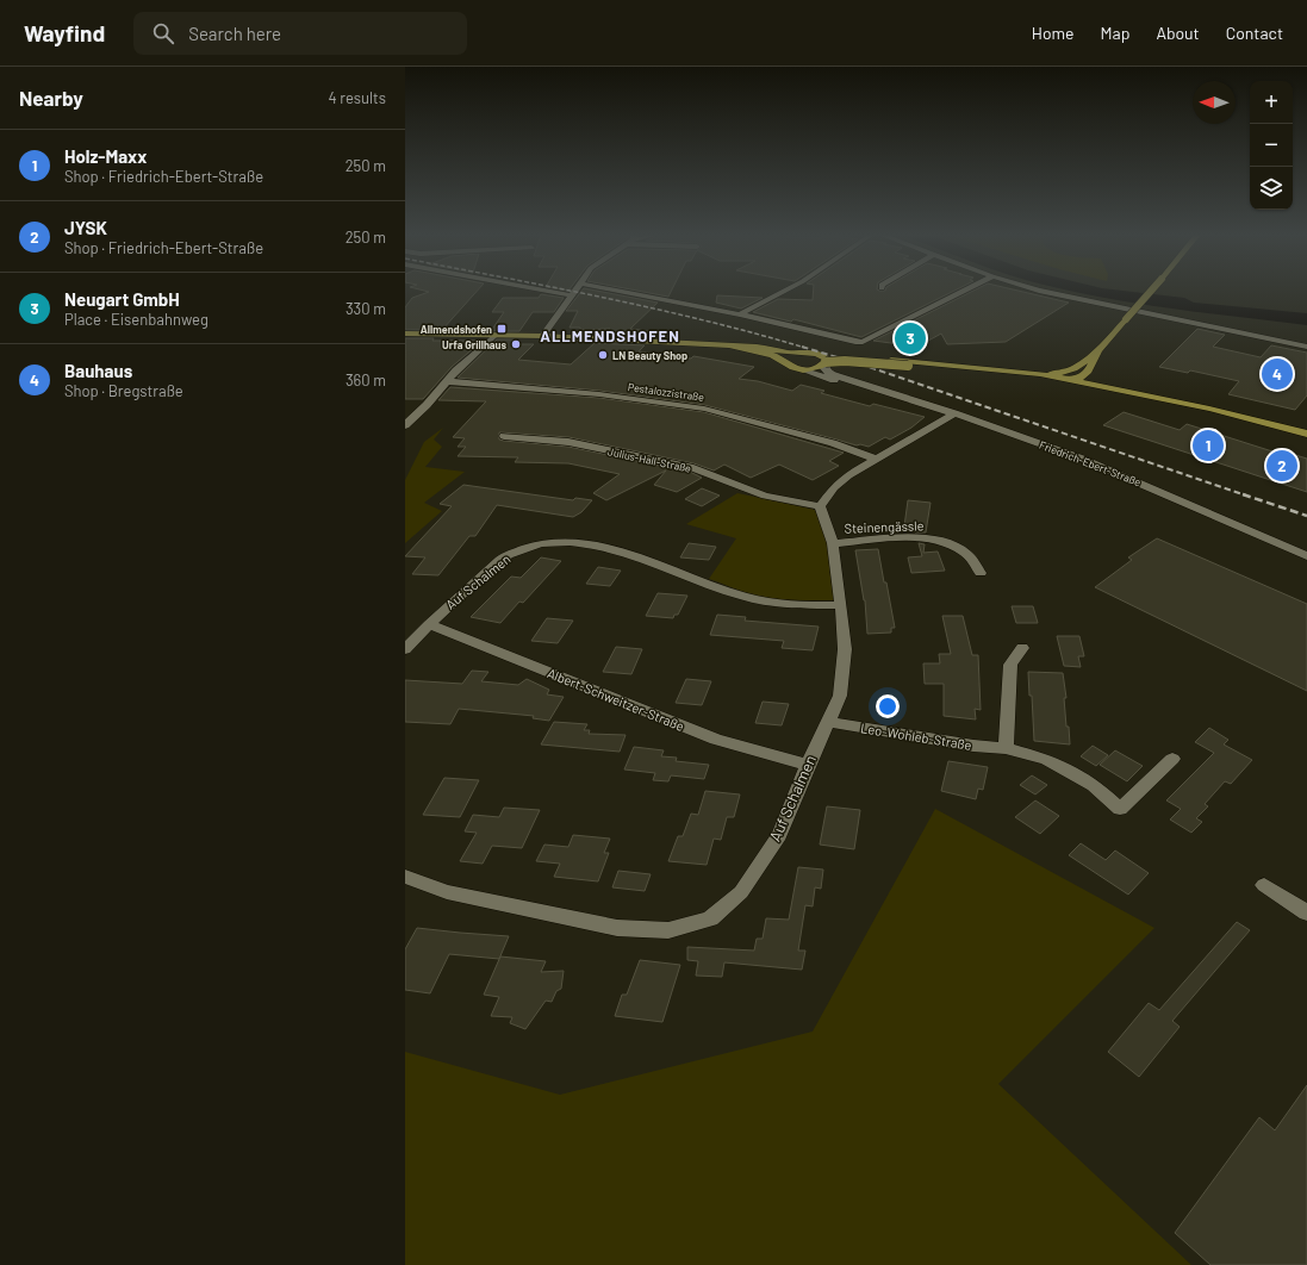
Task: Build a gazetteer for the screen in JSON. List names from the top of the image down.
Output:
{
  "streets": {
    "main road": ["Friedrich-Ebert-Straße"],
    "street": [
      "Pestalozzistraße",
      "Julius-Hall-Straße",
      "Steinengässle",
      "Auf Schalmen",
      "Albert-Schweitzer-Straße",
      "Leo-Wohleb-Straße"
    ]
  },
  "crossings": [
    ["Julius-Hall-Straße", "Auf Schalmen"],
    ["Steinengässle", "Auf Schalmen"],
    ["Auf Schalmen", "Albert-Schweitzer-Straße"],
    ["Auf Schalmen", "Leo-Wohleb-Straße"]
  ],
  "districts": ["ALLMENDSHOFEN"],
  "places": {
    "transit": ["Allmendshofen"],
    "other": ["Urfa Grillhaus", "LN Beauty Shop"]
  },
  "north": "left",
  "page": {
    "header": "Wayfind",
    "search": "Search here",
    "nav": [
      "Home",
      "Map",
      "About",
      "Contact"
    ],
    "heading": ["Nearby", "4 results"],
    "map_buttons": ["+", "−"],
    "list": [
      {
        "mark": "1",
        "name": "Holz-Maxx",
        "note": "Shop · Friedrich-Ebert-Straße",
        "value": "250 m"
      },
      {
        "mark": "2",
        "name": "JYSK",
        "note": "Shop · Friedrich-Ebert-Straße",
        "value": "250 m"
      },
      {
        "mark": "3",
        "name": "Neugart GmbH",
        "note": "Place · Eisenbahnweg",
        "value": "330 m"
      },
      {
        "mark": "4",
        "name": "Bauhaus",
        "note": "Shop · Bregstraße",
        "value": "360 m"
      }
    ],
    "pins": [
      "3",
      "4",
      "1",
      "2"
    ]
  }
}
